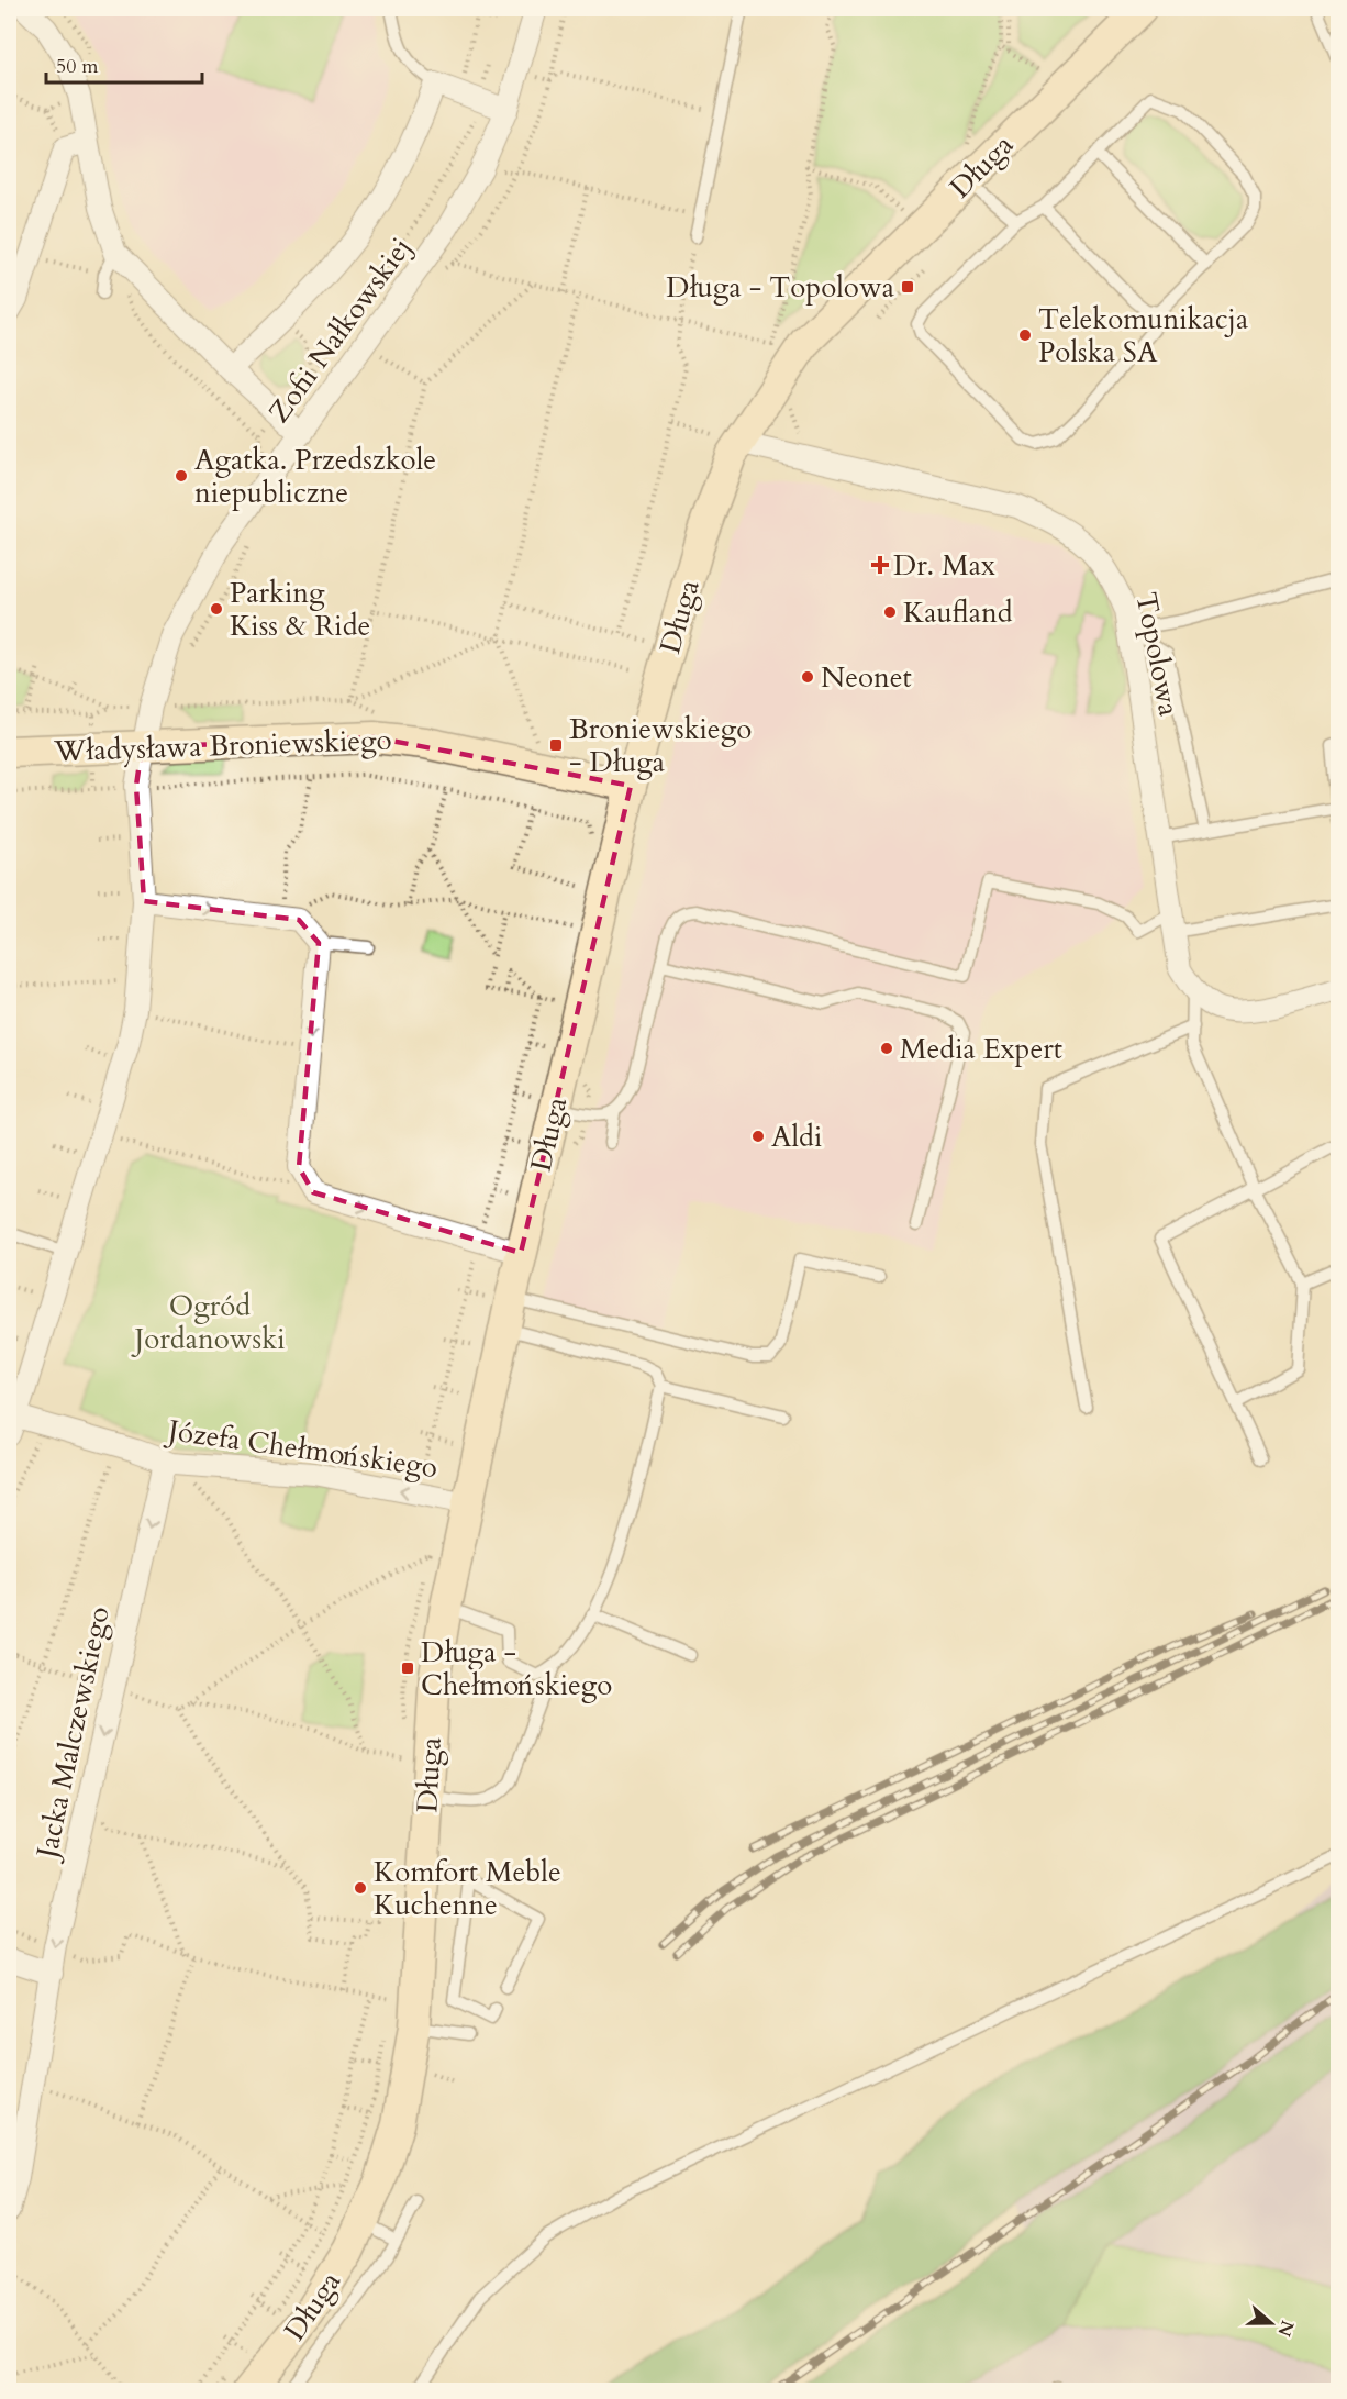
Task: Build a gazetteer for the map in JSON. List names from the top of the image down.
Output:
{
  "streets": {
    "street": [
      "Długa",
      "Zofii Nałkowskiej",
      "Topolowa",
      "Władysława Broniewskiego",
      "Józefa Chełmońskiego",
      "Jacka Malczewskiego"
    ]
  },
  "crossings": [
    ["Długa", "Topolowa"],
    ["Długa", "Władysława Broniewskiego"],
    ["Długa", "Józefa Chełmońskiego"],
    ["Zofii Nałkowskiej", "Władysława Broniewskiego"],
    ["Zofii Nałkowskiej", "Józefa Chełmońskiego"],
    ["Józefa Chełmońskiego", "Jacka Malczewskiego"]
  ],
  "one_way": ["Józefa Chełmońskiego", "Jacka Malczewskiego"],
  "parks": ["Ogród Jordanowski"],
  "places": {
    "transit": ["Długa - Topolowa", "Broniewskiego - Długa", "Długa - Chełmońskiego"],
    "other": [
      "Telekomunikacja Polska SA",
      "Agatka. Przedszkole niepubliczne",
      "Parking Kiss & Ride",
      "Kaufland",
      "Neonet",
      "Media Expert",
      "Aldi",
      "Komfort Meble Kuchenne"
    ],
    "health": ["Dr. Max"]
  },
  "scale_bar": "50 m",
  "north": "right"
}
